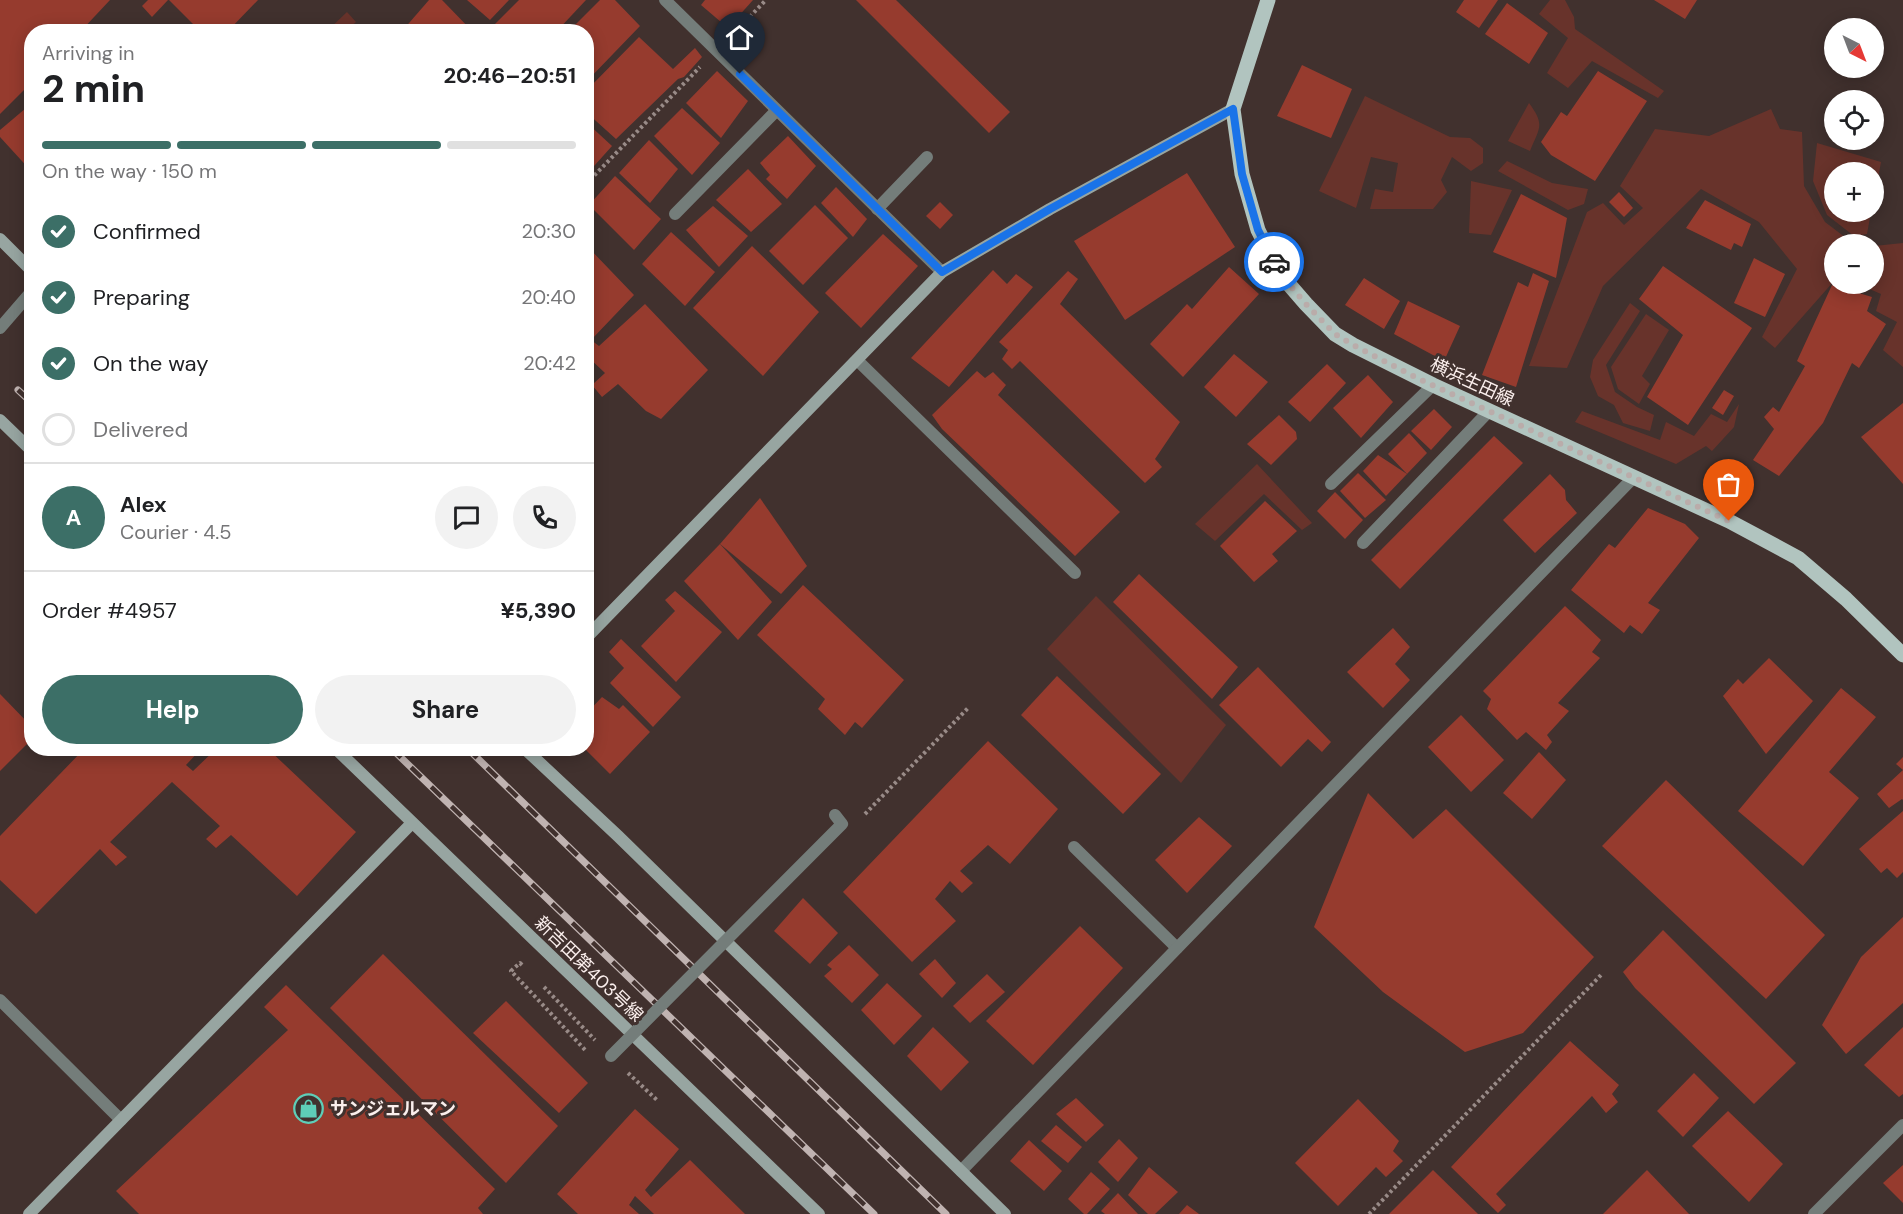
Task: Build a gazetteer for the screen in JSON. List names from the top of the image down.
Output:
{
  "streets": {
    "main road": ["横浜生田線"],
    "street": ["新吉田第403号線"]
  },
  "places": {
    "shop": ["サンジェルマン"]
  },
  "north": "bottom right",
  "page": {
    "map_buttons": ["+", "−"],
    "heading": ["2 min", "Arriving in", "20:46–20:51"],
    "panel": [
      "Alex",
      "Courier · 4.5",
      "Order #4957",
      "¥5,390"
    ],
    "bar": "On the way · 150 m",
    "list": [
      ["Confirmed", "20:30"],
      ["Preparing", "20:40"],
      ["On the way", "20:42"],
      "Delivered"
    ],
    "round": "A",
    "buttons": ["Help", "Share"]
  }
}
